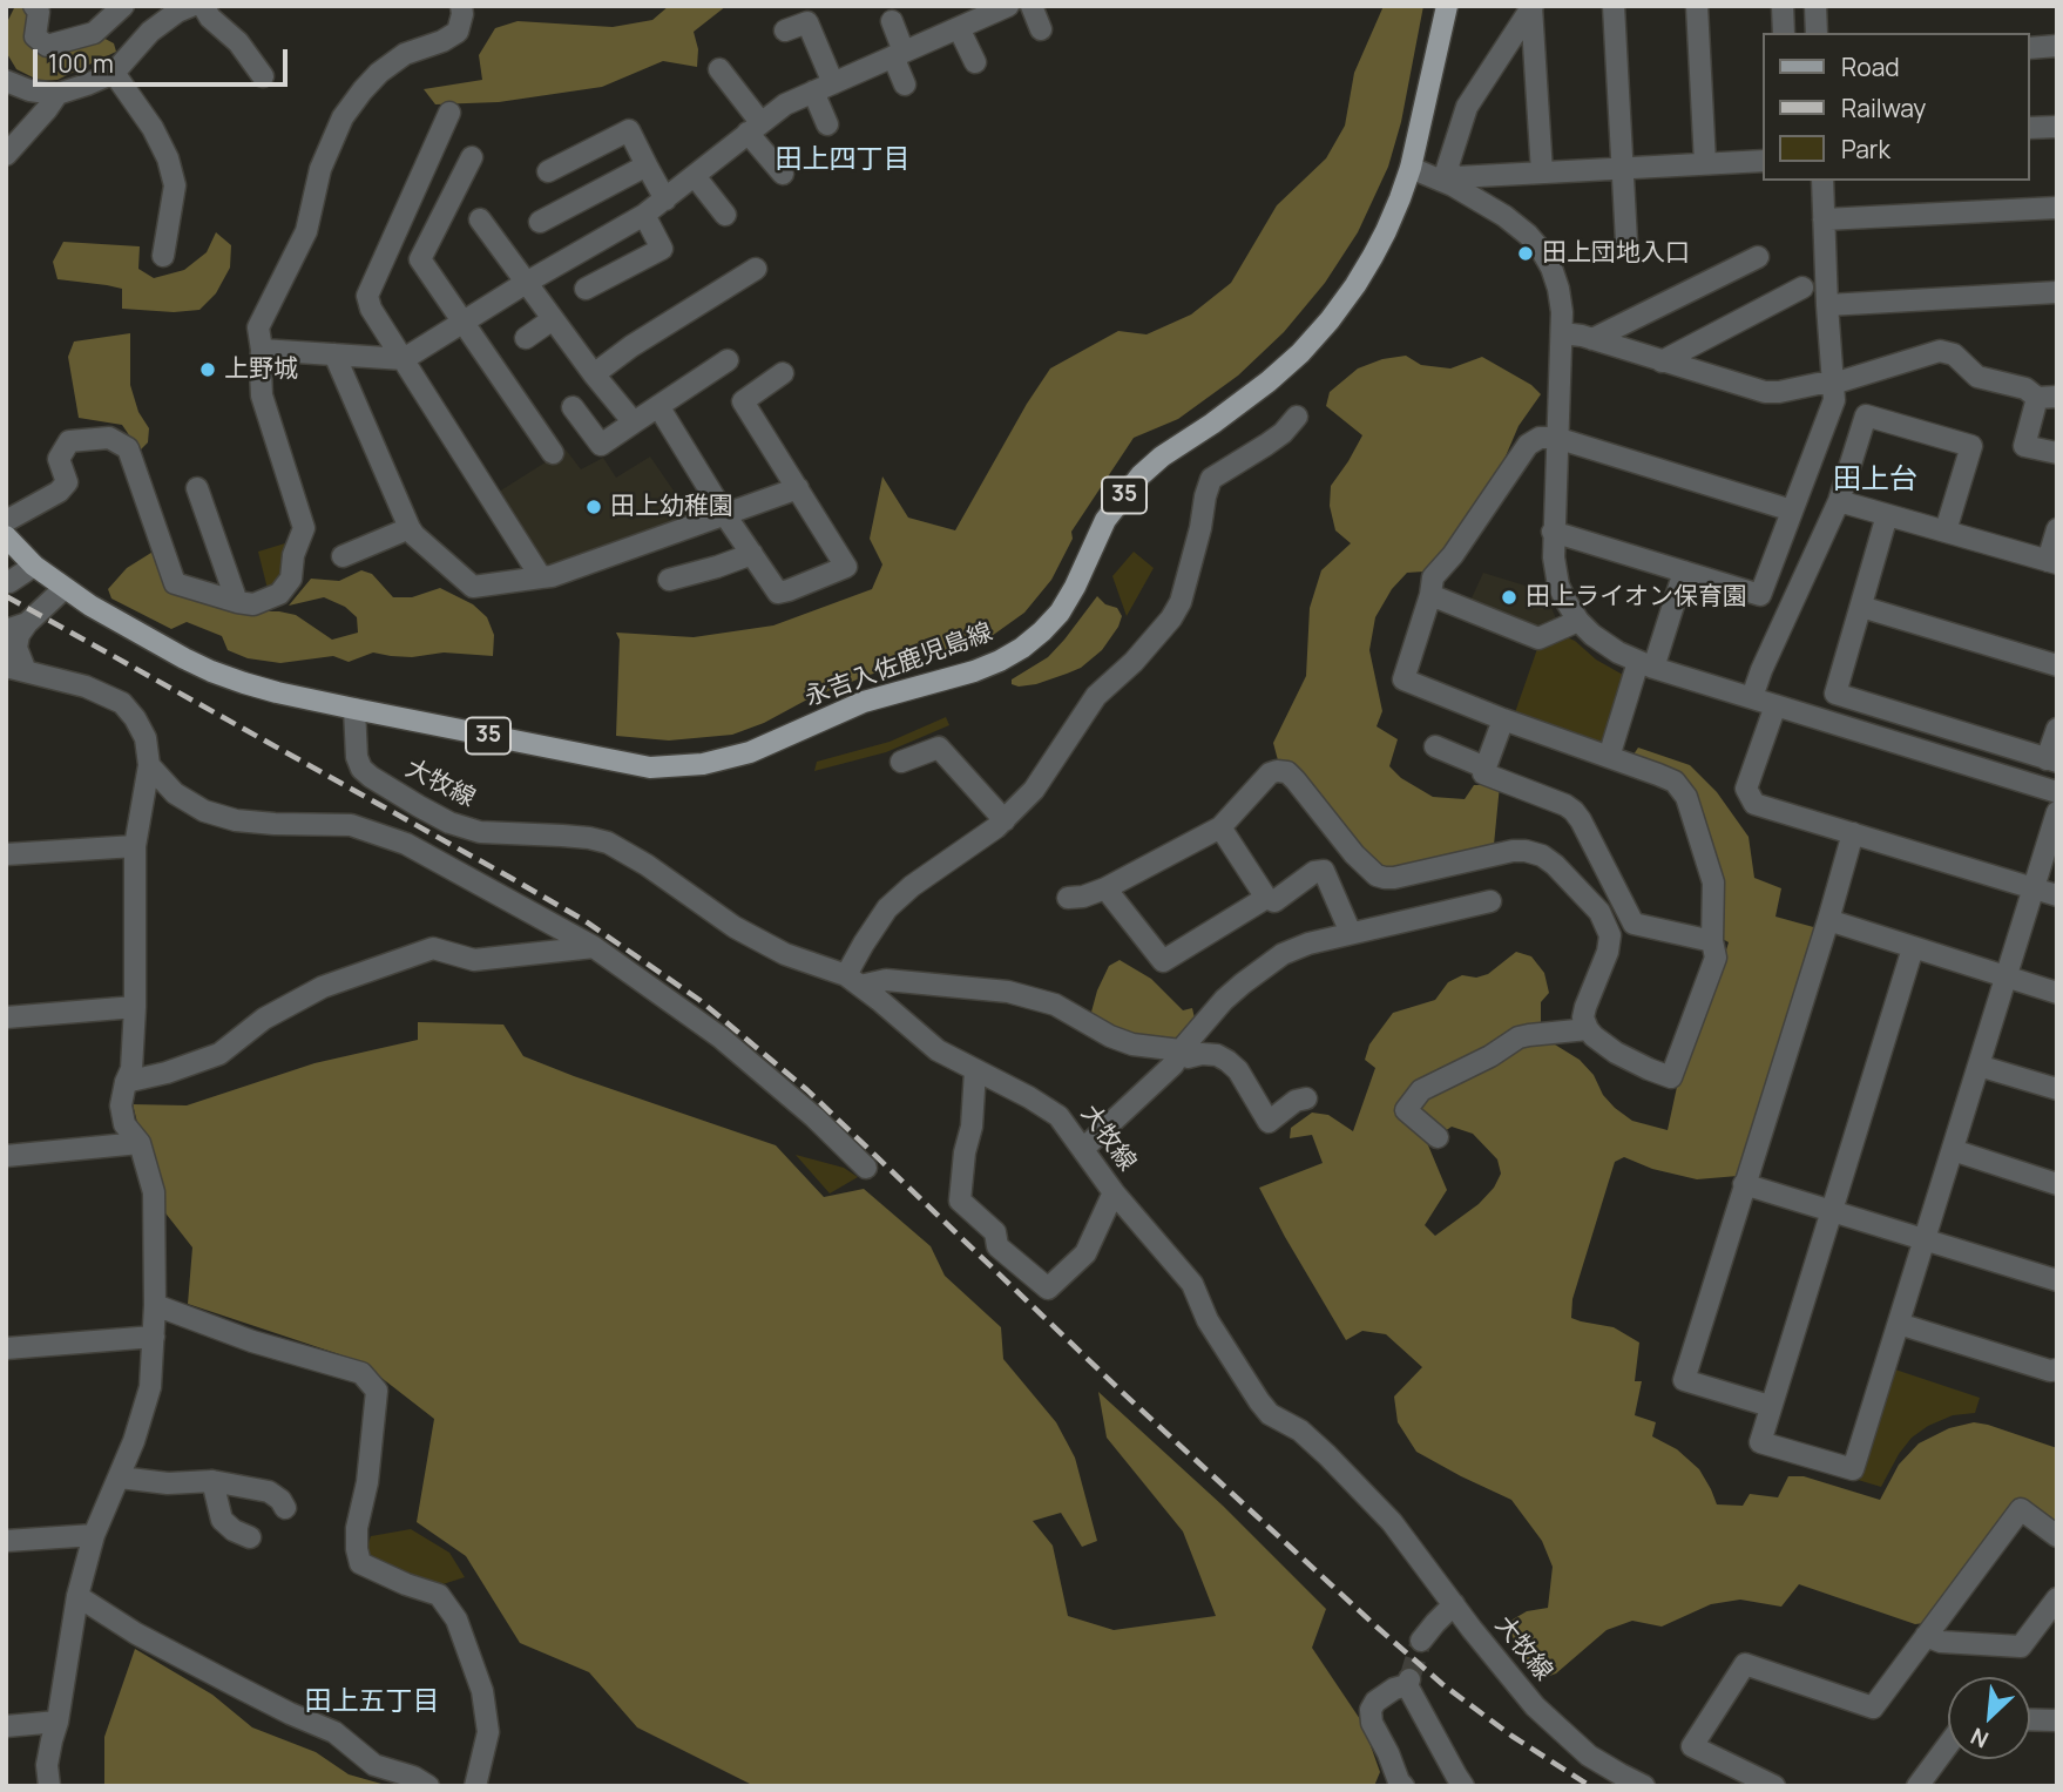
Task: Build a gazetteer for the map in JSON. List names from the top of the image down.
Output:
{
  "streets": {
    "main road": ["35", "永吉入佐鹿児島線"],
    "street": ["大牧線"]
  },
  "crossings": [
    ["永吉入佐鹿児島線", "大牧線"]
  ],
  "districts": ["田上四丁目", "田上台", "田上五丁目"],
  "places": [
    "田上団地入口",
    "上野城",
    "田上幼稚園",
    "田上ライオン保育園"
  ],
  "legend": ["Road", "Railway", "Park"],
  "scale_bar": "100 m",
  "north": "bottom left"
}
